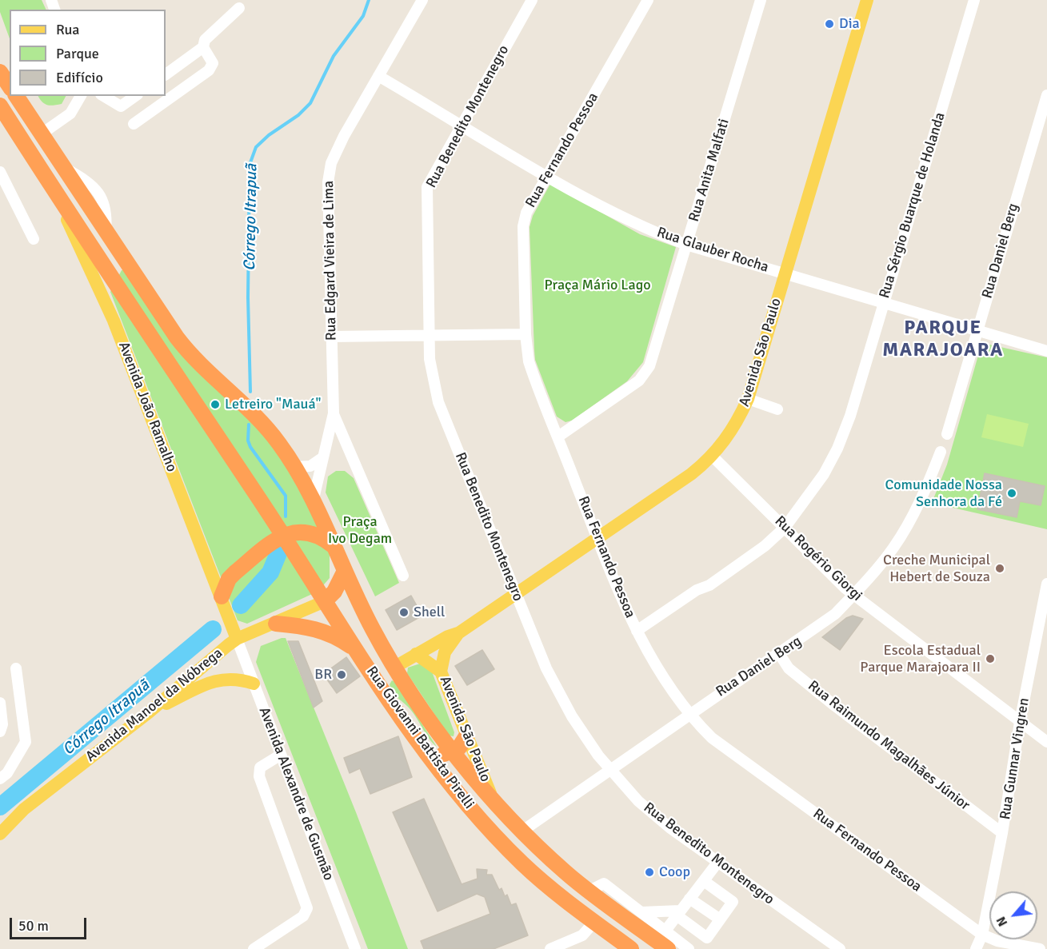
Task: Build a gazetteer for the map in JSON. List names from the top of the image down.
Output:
{
  "streets": {
    "highway": ["Avenida João Ramalho", "Rua Giovanni Battista Pirelli"],
    "main road": ["Avenida São Paulo", "Avenida Manoel da Nóbrega"],
    "street": [
      "Rua Benedito Montenegro",
      "Rua Fernando Pessoa",
      "Rua Anita Malfati",
      "Rua Sérgio Buarque de Holanda",
      "Rua Glauber Rocha",
      "Rua Daniel Berg",
      "Rua Edgard Vieira de Lima",
      "Rua Rogério Giorgi",
      "Rua Raimundo Magalhães Júnior",
      "Rua Gunnar Vingren",
      "Avenida Alexandre de Gusmão"
    ]
  },
  "crossings": [
    ["Rua Benedito Montenegro", "Rua Glauber Rocha"],
    ["Rua Benedito Montenegro", "Rua Daniel Berg"],
    ["Rua Benedito Montenegro", "Avenida São Paulo"],
    ["Rua Fernando Pessoa", "Rua Anita Malfati"],
    ["Rua Fernando Pessoa", "Rua Sérgio Buarque de Holanda"],
    ["Rua Fernando Pessoa", "Rua Glauber Rocha"],
    ["Rua Fernando Pessoa", "Rua Daniel Berg"],
    ["Rua Fernando Pessoa", "Avenida São Paulo"],
    ["Rua Fernando Pessoa", "Rua Gunnar Vingren"],
    ["Rua Anita Malfati", "Rua Glauber Rocha"],
    ["Rua Sérgio Buarque de Holanda", "Rua Glauber Rocha"],
    ["Rua Sérgio Buarque de Holanda", "Rua Rogério Giorgi"],
    ["Rua Glauber Rocha", "Rua Daniel Berg"],
    ["Rua Glauber Rocha", "Rua Edgard Vieira de Lima"],
    ["Rua Glauber Rocha", "Avenida São Paulo"],
    ["Rua Daniel Berg", "Rua Rogério Giorgi"],
    ["Rua Daniel Berg", "Rua Giovanni Battista Pirelli"],
    ["Rua Daniel Berg", "Rua Raimundo Magalhães Júnior"],
    ["Rua Edgard Vieira de Lima", "Rua Giovanni Battista Pirelli"],
    ["Avenida São Paulo", "Rua Rogério Giorgi"],
    ["Avenida São Paulo", "Rua Giovanni Battista Pirelli"],
    ["Avenida João Ramalho", "Avenida Manoel da Nóbrega"],
    ["Avenida João Ramalho", "Rua Giovanni Battista Pirelli"],
    ["Avenida João Ramalho", "Avenida Alexandre de Gusmão"],
    ["Rua Rogério Giorgi", "Rua Gunnar Vingren"],
    ["Avenida Manoel da Nóbrega", "Rua Giovanni Battista Pirelli"],
    ["Avenida Manoel da Nóbrega", "Avenida Alexandre de Gusmão"],
    ["Rua Raimundo Magalhães Júnior", "Rua Gunnar Vingren"]
  ],
  "districts": ["PARQUE MARAJOARA"],
  "water": ["Córrego Itrapuã"],
  "parks": ["Praça Mário Lago", "Praça Ivo Degam"],
  "places": [
    "Dia",
    "Letreiro \"Mauá\"",
    "Comunidade Nossa Senhora da Fé",
    "Creche Municipal Hebert de Souza",
    "Shell",
    "Escola Estadual Parque Marajoara II",
    "BR",
    "Coop"
  ],
  "legend": ["Rua", "Parque", "Edifício"],
  "scale_bar": "50 m",
  "north": "bottom left"
}
